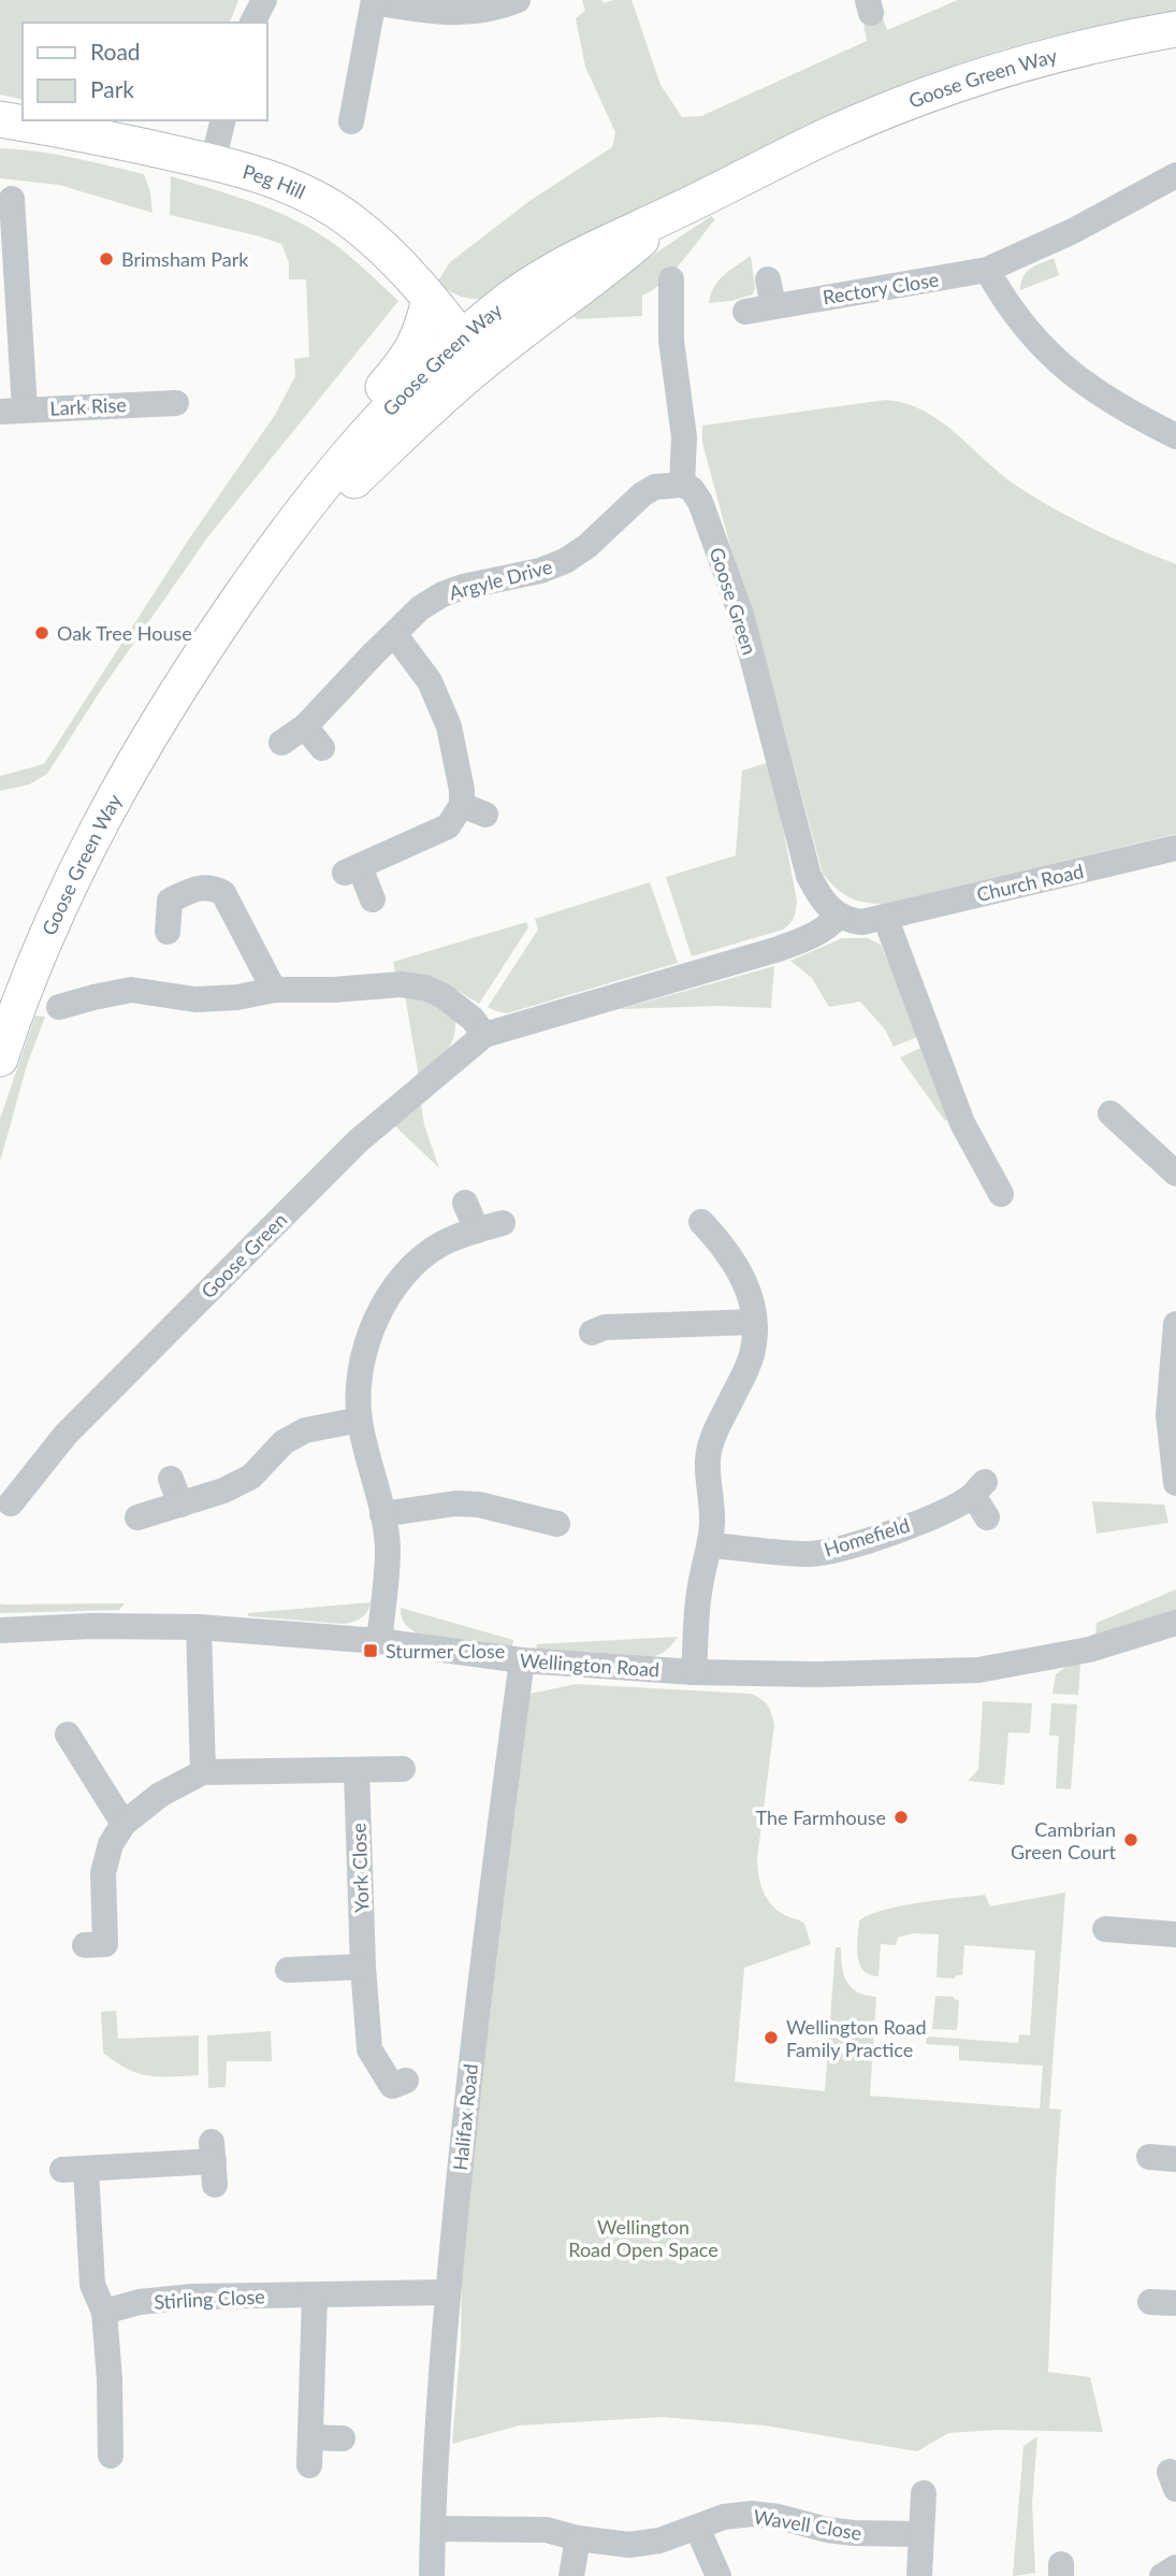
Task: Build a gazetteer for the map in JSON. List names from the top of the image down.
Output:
{
  "streets": {
    "main road": ["Goose Green Way", "Peg Hill"],
    "street": [
      "Rectory Close",
      "Lark Rise",
      "Argyle Drive",
      "Goose Green",
      "Church Road",
      "Homefield",
      "Wellington Road",
      "York Close",
      "Halifax Road",
      "Stirling Close",
      "Wavell Close"
    ]
  },
  "crossings": [
    ["Goose Green Way", "Peg Hill"],
    ["Argyle Drive", "Goose Green"],
    ["Wellington Road", "Halifax Road"],
    ["Halifax Road", "Stirling Close"],
    ["Halifax Road", "Wavell Close"]
  ],
  "parks": ["Wellington Road Open Space"],
  "places": {
    "other": [
      "Brimsham Park",
      "Oak Tree House",
      "The Farmhouse",
      "Cambrian Green Court",
      "Wellington Road Family Practice"
    ],
    "transit": ["Sturmer Close"]
  },
  "legend": ["Road", "Park"]
}
